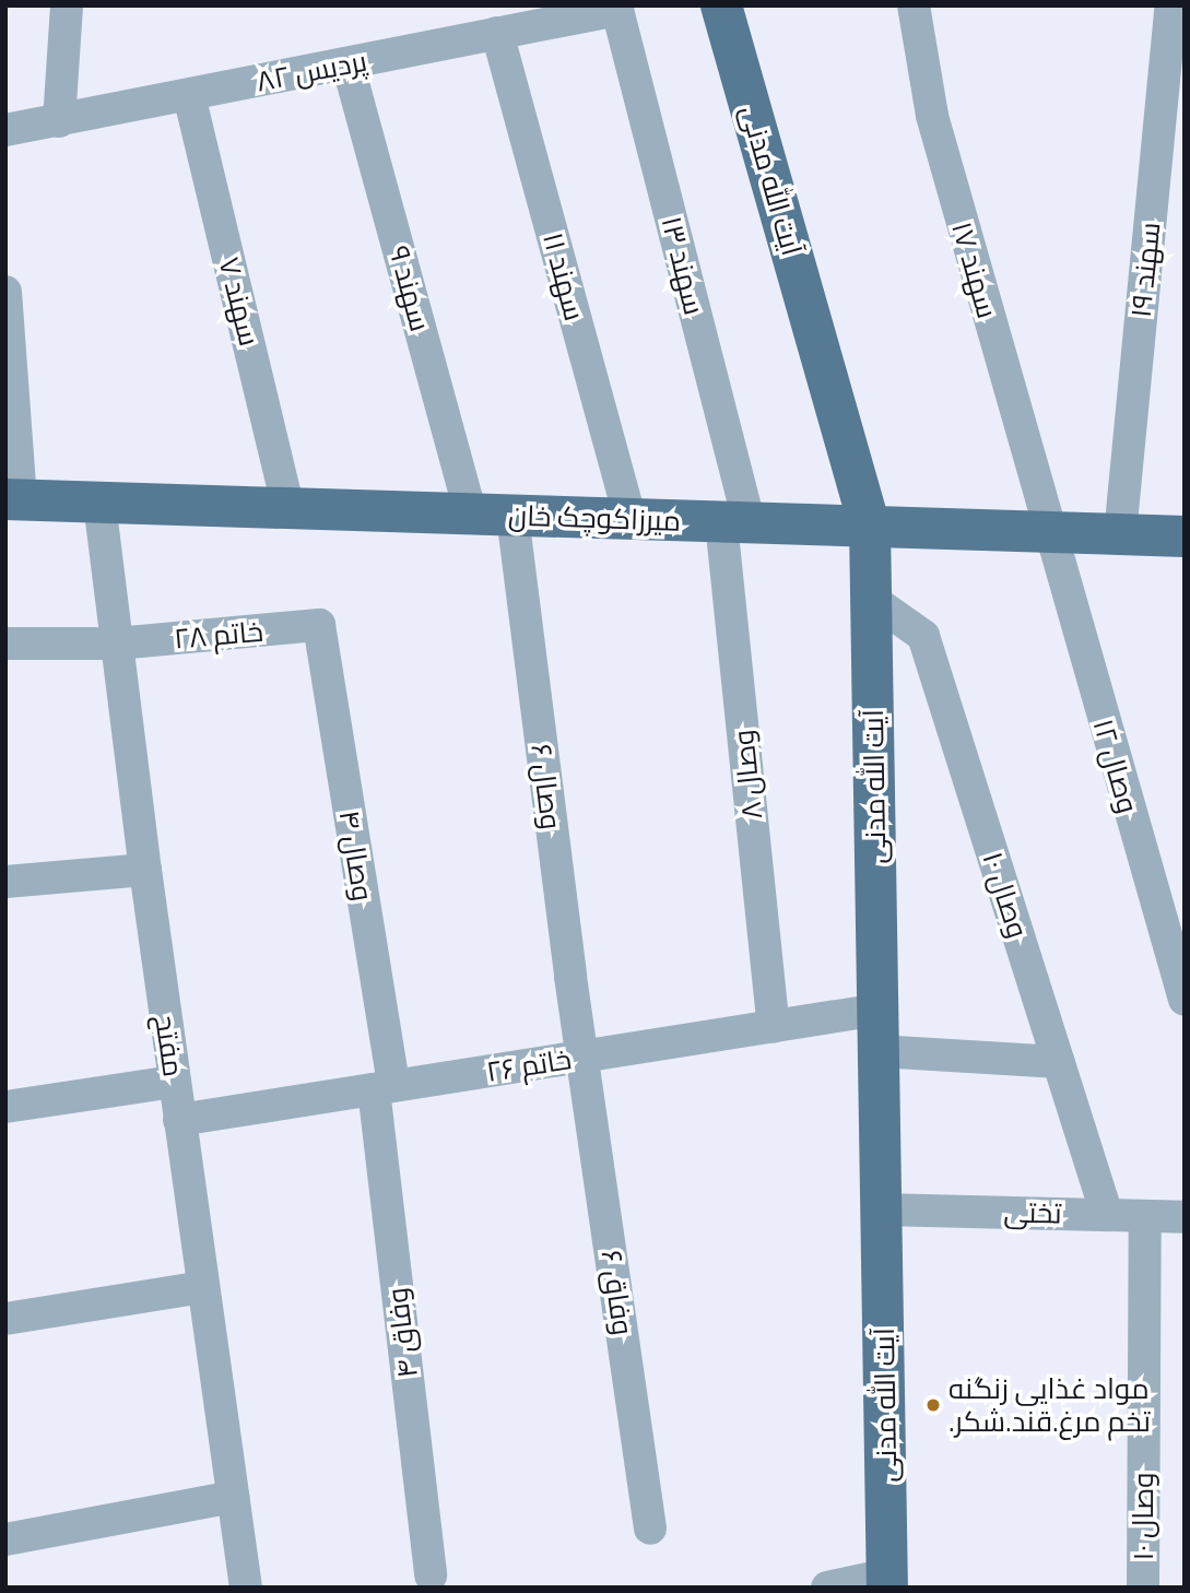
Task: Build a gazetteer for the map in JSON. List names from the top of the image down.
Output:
{
  "streets": {
    "main road": ["آیت الله مدنی", "میرزاکوچک خان"],
    "street": [
      "پردیس ۸۲",
      "سهند ۱۳",
      "سهند ۱۷",
      "سهند ۱۹",
      "سهند ۱۱",
      "سهند ۹",
      "سهند ۷",
      "خاتم ۲۸",
      "وصال ۱۲",
      "وصال ۸",
      "وصال ۶",
      "وصال ۴",
      "وصال ۱۰",
      "مفتح",
      "خاتم ۲۶",
      "تختی",
      "وفاق ۶",
      "وفاق ۴"
    ]
  },
  "crossings": [
    ["پردیس ۸۲", "سهند ۱۳"],
    ["پردیس ۸۲", "سهند ۱۱"],
    ["پردیس ۸۲", "سهند ۹"],
    ["پردیس ۸۲", "سهند ۷"],
    ["آیت الله مدنی", "میرزاکوچک خان"],
    ["آیت الله مدنی", "وصال ۱۰"],
    ["آیت الله مدنی", "خاتم ۲۶"],
    ["آیت الله مدنی", "تختی"],
    ["سهند ۱۳", "میرزاکوچک خان"],
    ["سهند ۱۳", "وصال ۸"],
    ["سهند ۱۷", "میرزاکوچک خان"],
    ["سهند ۱۷", "وصال ۱۲"],
    ["سهند ۱۹", "میرزاکوچک خان"],
    ["سهند ۱۱", "میرزاکوچک خان"],
    ["سهند ۹", "میرزاکوچک خان"],
    ["سهند ۷", "میرزاکوچک خان"],
    ["میرزاکوچک خان", "وصال ۱۲"],
    ["میرزاکوچک خان", "وصال ۸"],
    ["میرزاکوچک خان", "وصال ۶"],
    ["میرزاکوچک خان", "مفتح"],
    ["خاتم ۲۸", "وصال ۴"],
    ["خاتم ۲۸", "مفتح"],
    ["وصال ۸", "خاتم ۲۶"],
    ["وصال ۶", "خاتم ۲۶"],
    ["وصال ۶", "وفاق ۶"],
    ["وصال ۴", "خاتم ۲۶"],
    ["وصال ۴", "وفاق ۴"],
    ["وصال ۱۰", "تختی"],
    ["مفتح", "خاتم ۲۶"],
    ["خاتم ۲۶", "وفاق ۶"],
    ["خاتم ۲۶", "وفاق ۴"]
  ],
  "places": ["مواد غذایی زنگنه .تخم مرغ.قند.شکر"]
}
